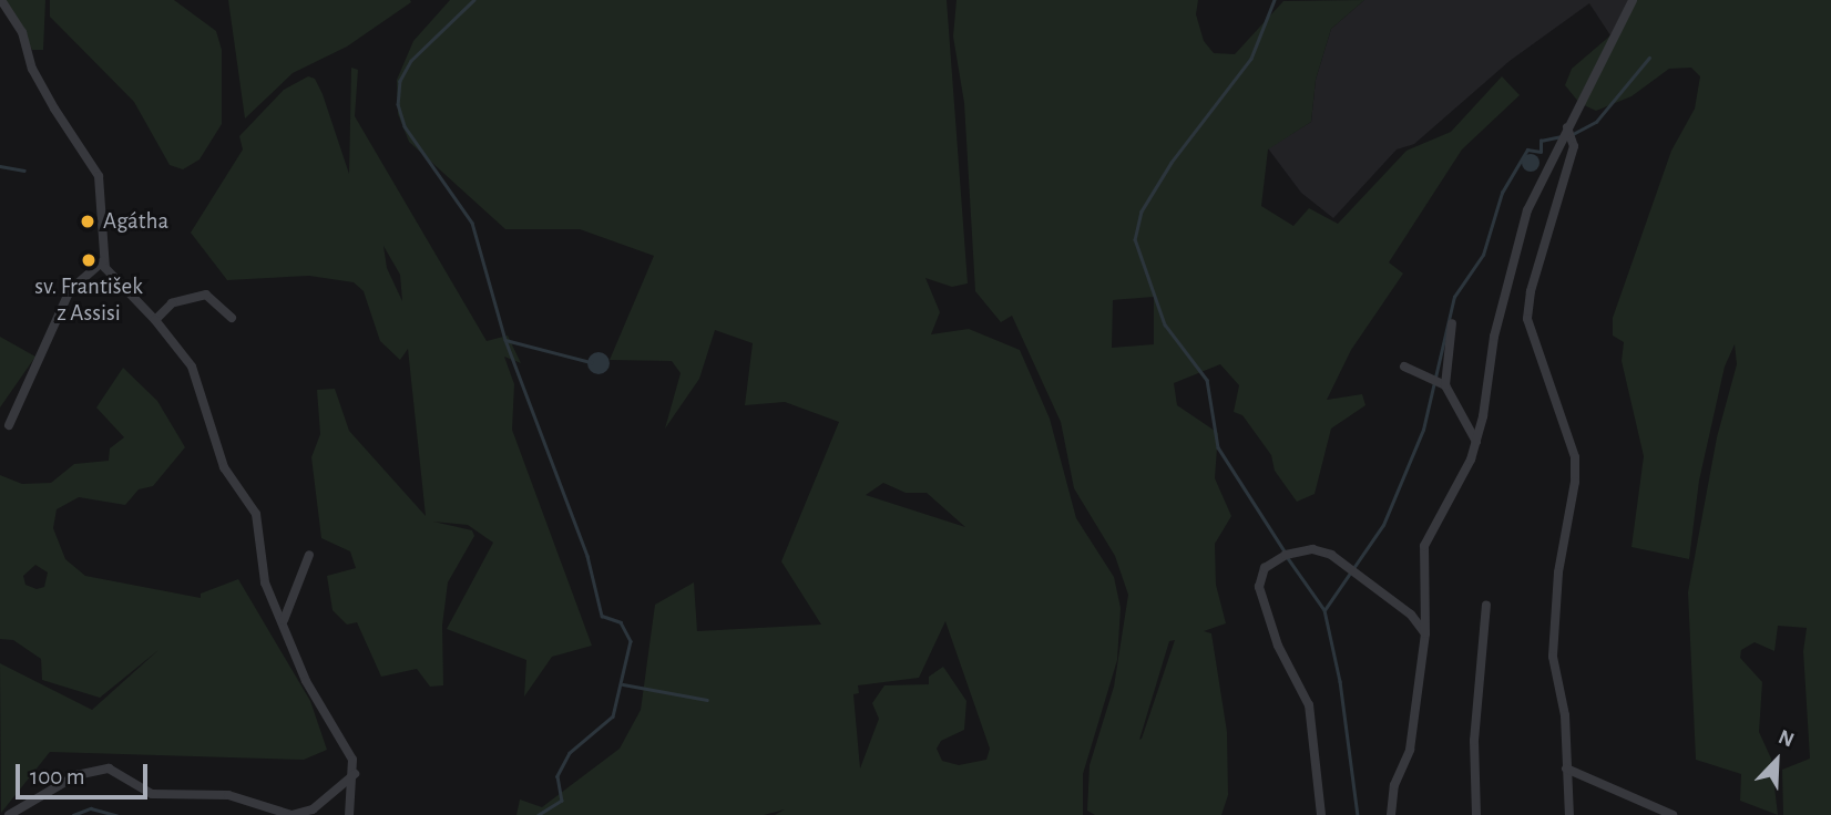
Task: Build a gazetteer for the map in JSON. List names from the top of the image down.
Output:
{
  "places": ["Agátha", "sv. František z Assisi"],
  "scale_bar": "100 m",
  "north": "top right"
}
